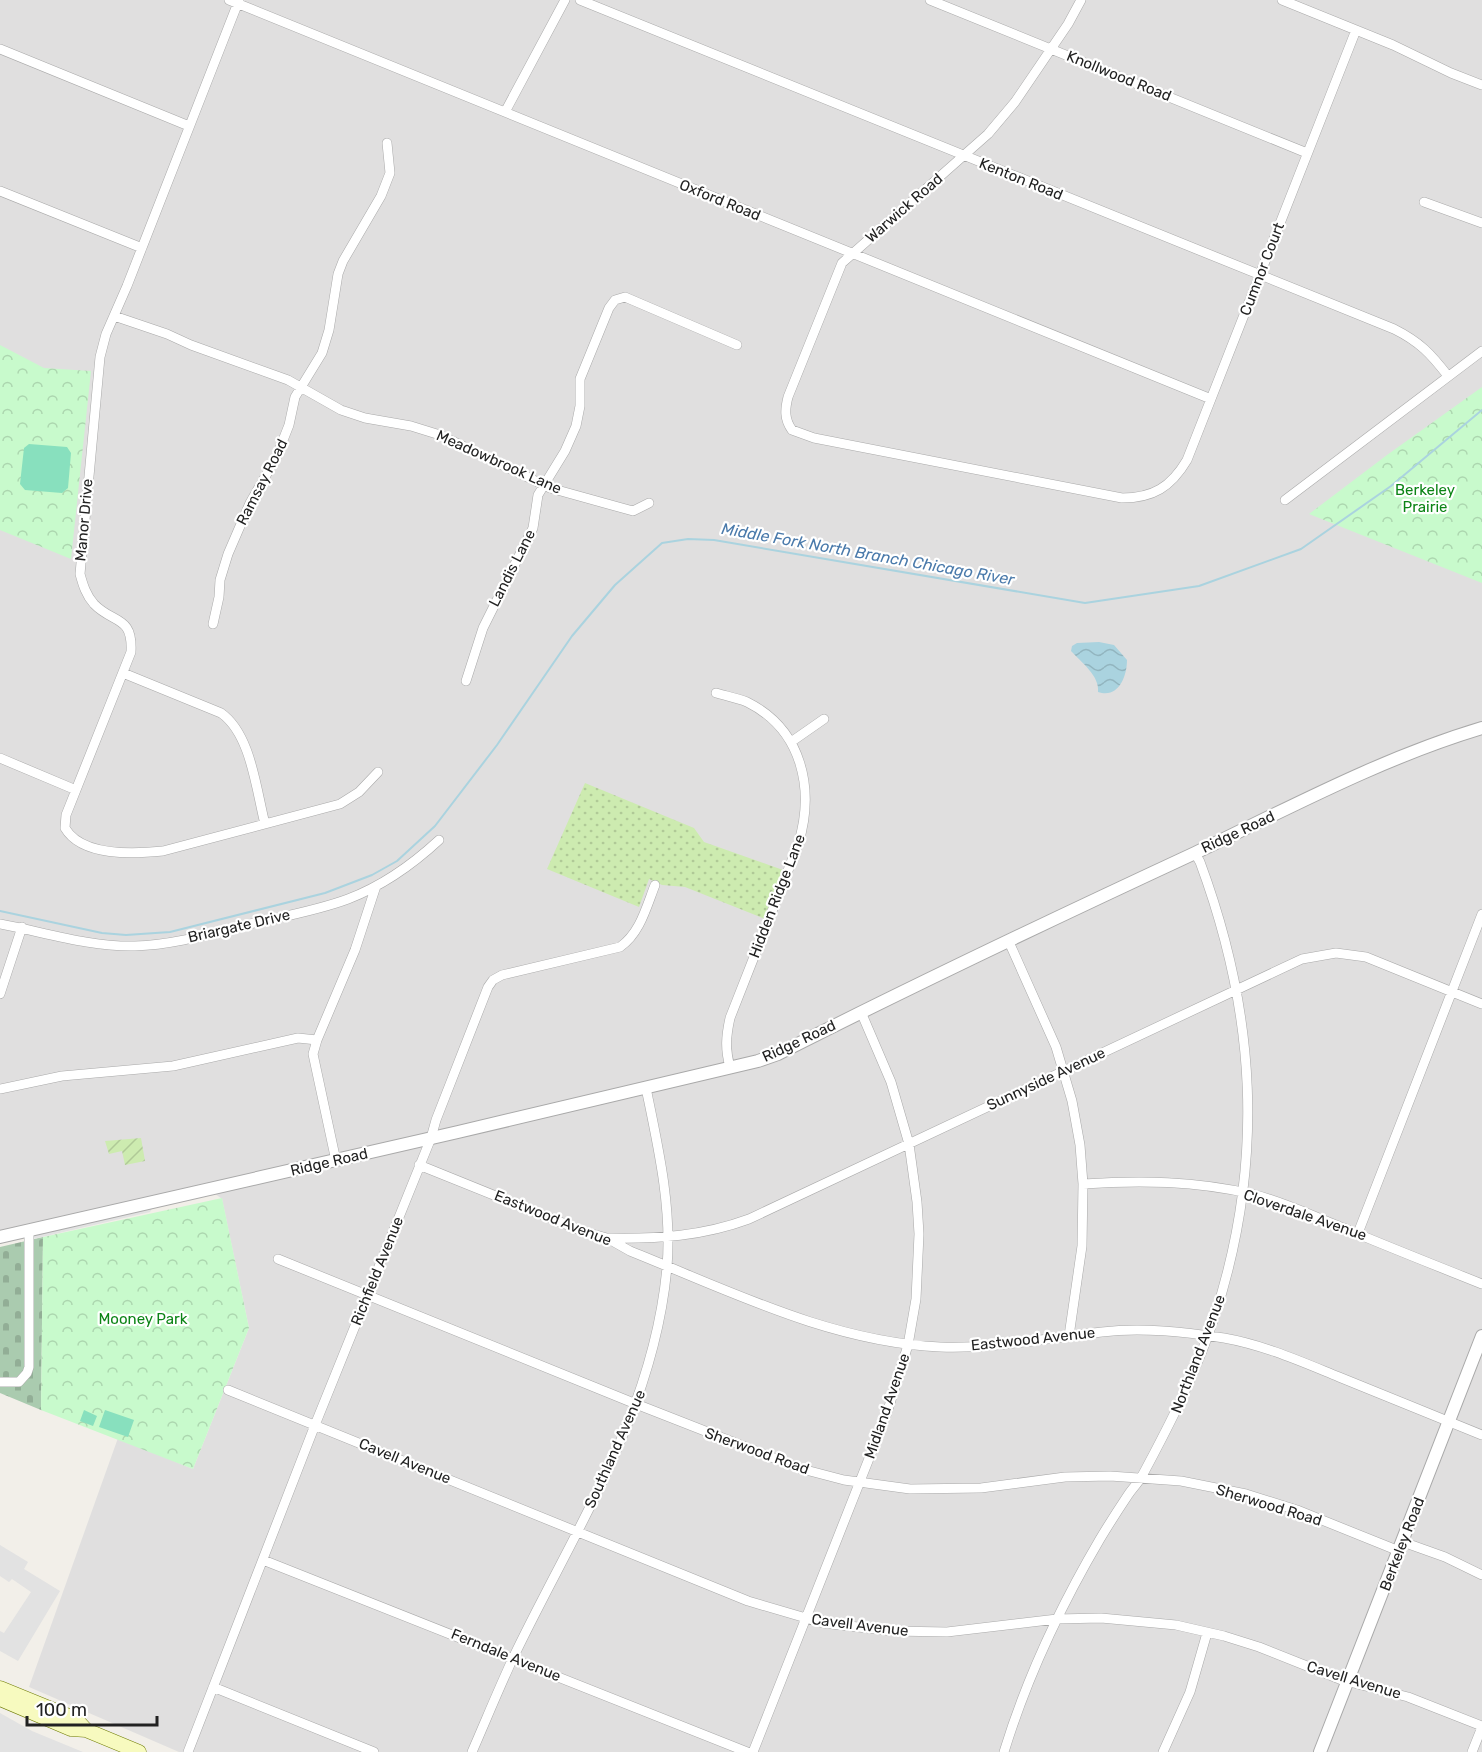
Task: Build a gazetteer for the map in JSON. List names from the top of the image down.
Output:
{
  "streets": {
    "street": [
      "Knollwood Road",
      "Kenton Road",
      "Oxford Road",
      "Warwick Road",
      "Cumnor Court",
      "Meadowbrook Lane",
      "Ramsay Road",
      "Manor Drive",
      "Landis Lane",
      "Ridge Road",
      "Hidden Ridge Lane",
      "Briargate Drive",
      "Sunnyside Avenue",
      "Cloverdale Avenue",
      "Eastwood Avenue",
      "Richfield Avenue",
      "Northland Avenue",
      "Midland Avenue",
      "Southland Avenue",
      "Sherwood Road",
      "Cavell Avenue",
      "Berkeley Road",
      "Ferndale Avenue"
    ]
  },
  "crossings": [
    ["Knollwood Road", "Warwick Road"],
    ["Knollwood Road", "Cumnor Court"],
    ["Kenton Road", "Warwick Road"],
    ["Kenton Road", "Cumnor Court"],
    ["Oxford Road", "Warwick Road"],
    ["Oxford Road", "Cumnor Court"],
    ["Oxford Road", "Manor Drive"],
    ["Warwick Road", "Cumnor Court"],
    ["Meadowbrook Lane", "Ramsay Road"],
    ["Meadowbrook Lane", "Manor Drive"],
    ["Meadowbrook Lane", "Landis Lane"],
    ["Ridge Road", "Hidden Ridge Lane"],
    ["Ridge Road", "Richfield Avenue"],
    ["Ridge Road", "Northland Avenue"],
    ["Ridge Road", "Midland Avenue"],
    ["Ridge Road", "Southland Avenue"],
    ["Sunnyside Avenue", "Eastwood Avenue"],
    ["Sunnyside Avenue", "Northland Avenue"],
    ["Sunnyside Avenue", "Midland Avenue"],
    ["Sunnyside Avenue", "Southland Avenue"],
    ["Cloverdale Avenue", "Northland Avenue"],
    ["Eastwood Avenue", "Richfield Avenue"],
    ["Eastwood Avenue", "Northland Avenue"],
    ["Eastwood Avenue", "Midland Avenue"],
    ["Eastwood Avenue", "Southland Avenue"],
    ["Eastwood Avenue", "Berkeley Road"],
    ["Richfield Avenue", "Sherwood Road"],
    ["Richfield Avenue", "Cavell Avenue"],
    ["Richfield Avenue", "Ferndale Avenue"],
    ["Northland Avenue", "Sherwood Road"],
    ["Northland Avenue", "Cavell Avenue"],
    ["Midland Avenue", "Sherwood Road"],
    ["Midland Avenue", "Cavell Avenue"],
    ["Southland Avenue", "Sherwood Road"],
    ["Southland Avenue", "Cavell Avenue"],
    ["Southland Avenue", "Ferndale Avenue"],
    ["Sherwood Road", "Berkeley Road"],
    ["Cavell Avenue", "Berkeley Road"]
  ],
  "water": ["Middle Fork North Branch Chicago River"],
  "parks": ["Berkeley Prairie", "Mooney Park"],
  "scale_bar": "100 m"
}
